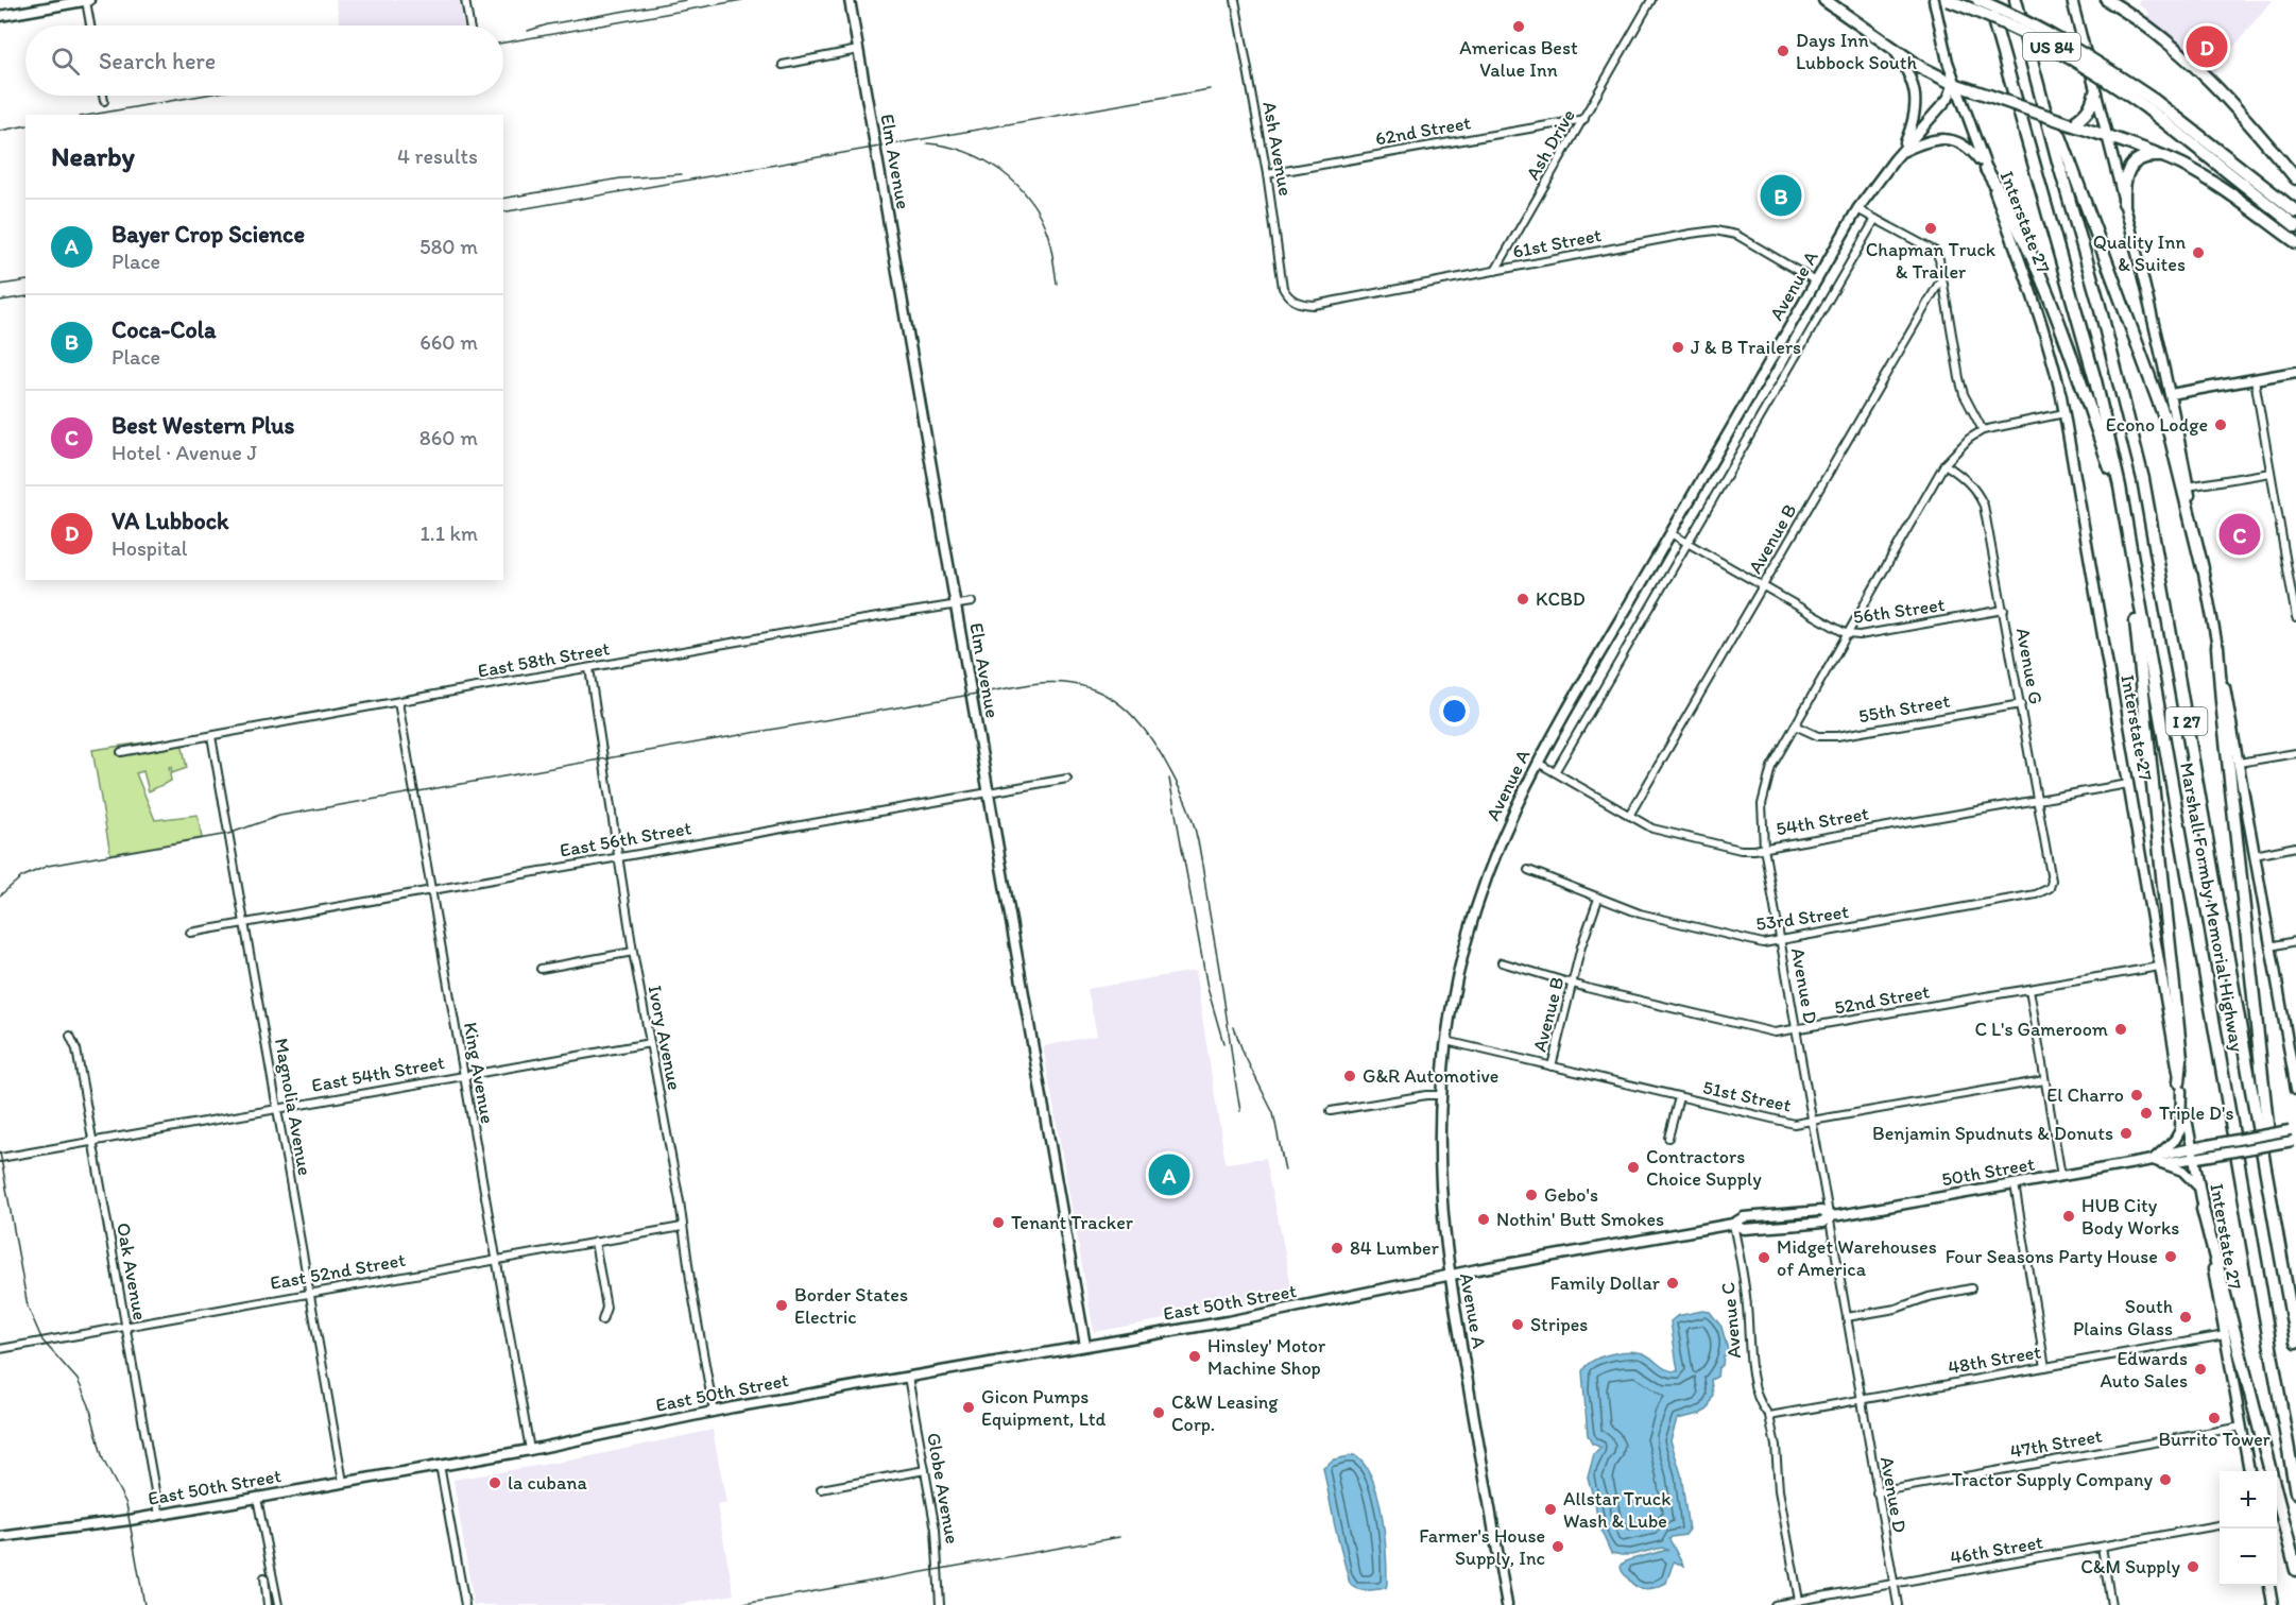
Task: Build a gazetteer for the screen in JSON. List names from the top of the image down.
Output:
{
  "streets": {
    "highway": ["US 84", "I 27", "Marshall Formby Memorial Highway"],
    "main road": [
      "Elm Avenue",
      "Interstate 27",
      "Avenue A",
      "50th Street",
      "East 50th Street"
    ],
    "street": [
      "62nd Street",
      "Ash Drive",
      "Ash Avenue",
      "61st Street",
      "Avenue B",
      "56th Street",
      "East 58th Street",
      "Avenue G",
      "55th Street",
      "54th Street",
      "East 56th Street",
      "53rd Street",
      "Avenue D",
      "52nd Street",
      "Ivory Avenue",
      "King Avenue",
      "East 54th Street",
      "51st Street",
      "Magnolia Avenue",
      "Oak Avenue",
      "East 52nd Street",
      "Avenue C",
      "48th Street",
      "47th Street",
      "Globe Avenue",
      "46th Street"
    ]
  },
  "crossings": [
    ["62nd Street", "Ash Drive"],
    ["62nd Street", "Ash Avenue"],
    ["Ash Drive", "61st Street"],
    ["Ash Avenue", "61st Street"],
    ["Elm Avenue", "East 58th Street"],
    ["Elm Avenue", "East 56th Street"],
    ["Elm Avenue", "East 50th Street"],
    ["Interstate 27", "Avenue A"],
    ["Interstate 27", "54th Street"],
    ["Interstate 27", "52nd Street"],
    ["Interstate 27", "50th Street"],
    ["Interstate 27", "48th Street"],
    ["Interstate 27", "47th Street"],
    ["61st Street", "Avenue A"],
    ["Avenue A", "56th Street"],
    ["Avenue A", "54th Street"],
    ["Avenue A", "51st Street"],
    ["Avenue A", "50th Street"],
    ["Avenue A", "East 50th Street"],
    ["Avenue B", "56th Street"],
    ["Avenue B", "54th Street"],
    ["Avenue B", "53rd Street"],
    ["Avenue B", "52nd Street"],
    ["Avenue B", "51st Street"],
    ["56th Street", "Avenue G"],
    ["56th Street", "Avenue D"],
    ["East 58th Street", "Ivory Avenue"],
    ["East 58th Street", "King Avenue"],
    ["East 58th Street", "Magnolia Avenue"],
    ["Avenue G", "55th Street"],
    ["Avenue G", "54th Street"],
    ["Avenue G", "53rd Street"],
    ["Avenue G", "Avenue D"],
    ["55th Street", "Avenue D"],
    ["54th Street", "Avenue D"],
    ["East 56th Street", "Ivory Avenue"],
    ["East 56th Street", "King Avenue"],
    ["East 56th Street", "Magnolia Avenue"],
    ["53rd Street", "Avenue D"],
    ["Avenue D", "52nd Street"],
    ["Avenue D", "51st Street"],
    ["Avenue D", "50th Street"],
    ["Avenue D", "48th Street"],
    ["Avenue D", "47th Street"],
    ["Avenue D", "46th Street"],
    ["Ivory Avenue", "East 54th Street"],
    ["Ivory Avenue", "East 52nd Street"],
    ["Ivory Avenue", "East 50th Street"],
    ["King Avenue", "East 54th Street"],
    ["King Avenue", "East 52nd Street"],
    ["King Avenue", "East 50th Street"],
    ["East 54th Street", "Magnolia Avenue"],
    ["East 54th Street", "Oak Avenue"],
    ["Magnolia Avenue", "East 52nd Street"],
    ["Magnolia Avenue", "East 50th Street"],
    ["50th Street", "East 50th Street"],
    ["50th Street", "Avenue C"],
    ["Oak Avenue", "East 52nd Street"],
    ["Oak Avenue", "East 50th Street"],
    ["East 50th Street", "Globe Avenue"],
    ["Avenue C", "48th Street"],
    ["Avenue C", "46th Street"]
  ],
  "places": [
    "Americas Best Value Inn",
    "Days Inn Lubbock South",
    "Chapman Truck & Trailer",
    "Quality Inn & Suites",
    "J & B Trailers",
    "Econo Lodge",
    "KCBD",
    "C L's Gameroom",
    "G&R Automotive",
    "El Charro",
    "Triple D's",
    "Benjamin Spudnuts & Donuts",
    "Contractors Choice Supply",
    "Gebo's",
    "HUB City Body Works",
    "Nothin' Butt Smokes",
    "Tenant Tracker",
    "84 Lumber",
    "Four Seasons Party House",
    "Midget Warehouses of America",
    "Family Dollar",
    "Border States Electric",
    "South Plains Glass",
    "Stripes",
    "Hinsley' Motor Machine Shop",
    "Edwards Auto Sales",
    "Gicon Pumps Equipment, Ltd",
    "C&W Leasing Corp.",
    "Burrito Tower",
    "Tractor Supply Company",
    "la cubana",
    "Allstar Truck Wash & Lube",
    "Farmer's House Supply, Inc",
    "C&M Supply"
  ],
  "page": {
    "pins": [
      "D",
      "B",
      "C",
      "A"
    ],
    "search": "Search here",
    "heading": ["Nearby", "4 results"],
    "list": [
      {
        "mark": "A",
        "name": "Bayer Crop Science",
        "note": "Place",
        "value": "580 m"
      },
      {
        "mark": "B",
        "name": "Coca-Cola",
        "note": "Place",
        "value": "660 m"
      },
      {
        "mark": "C",
        "name": "Best Western Plus",
        "note": "Hotel · Avenue J",
        "value": "860 m"
      },
      {
        "mark": "D",
        "name": "VA Lubbock",
        "note": "Hospital",
        "value": "1.1 km"
      }
    ],
    "map_buttons": ["+", "−"]
  }
}
